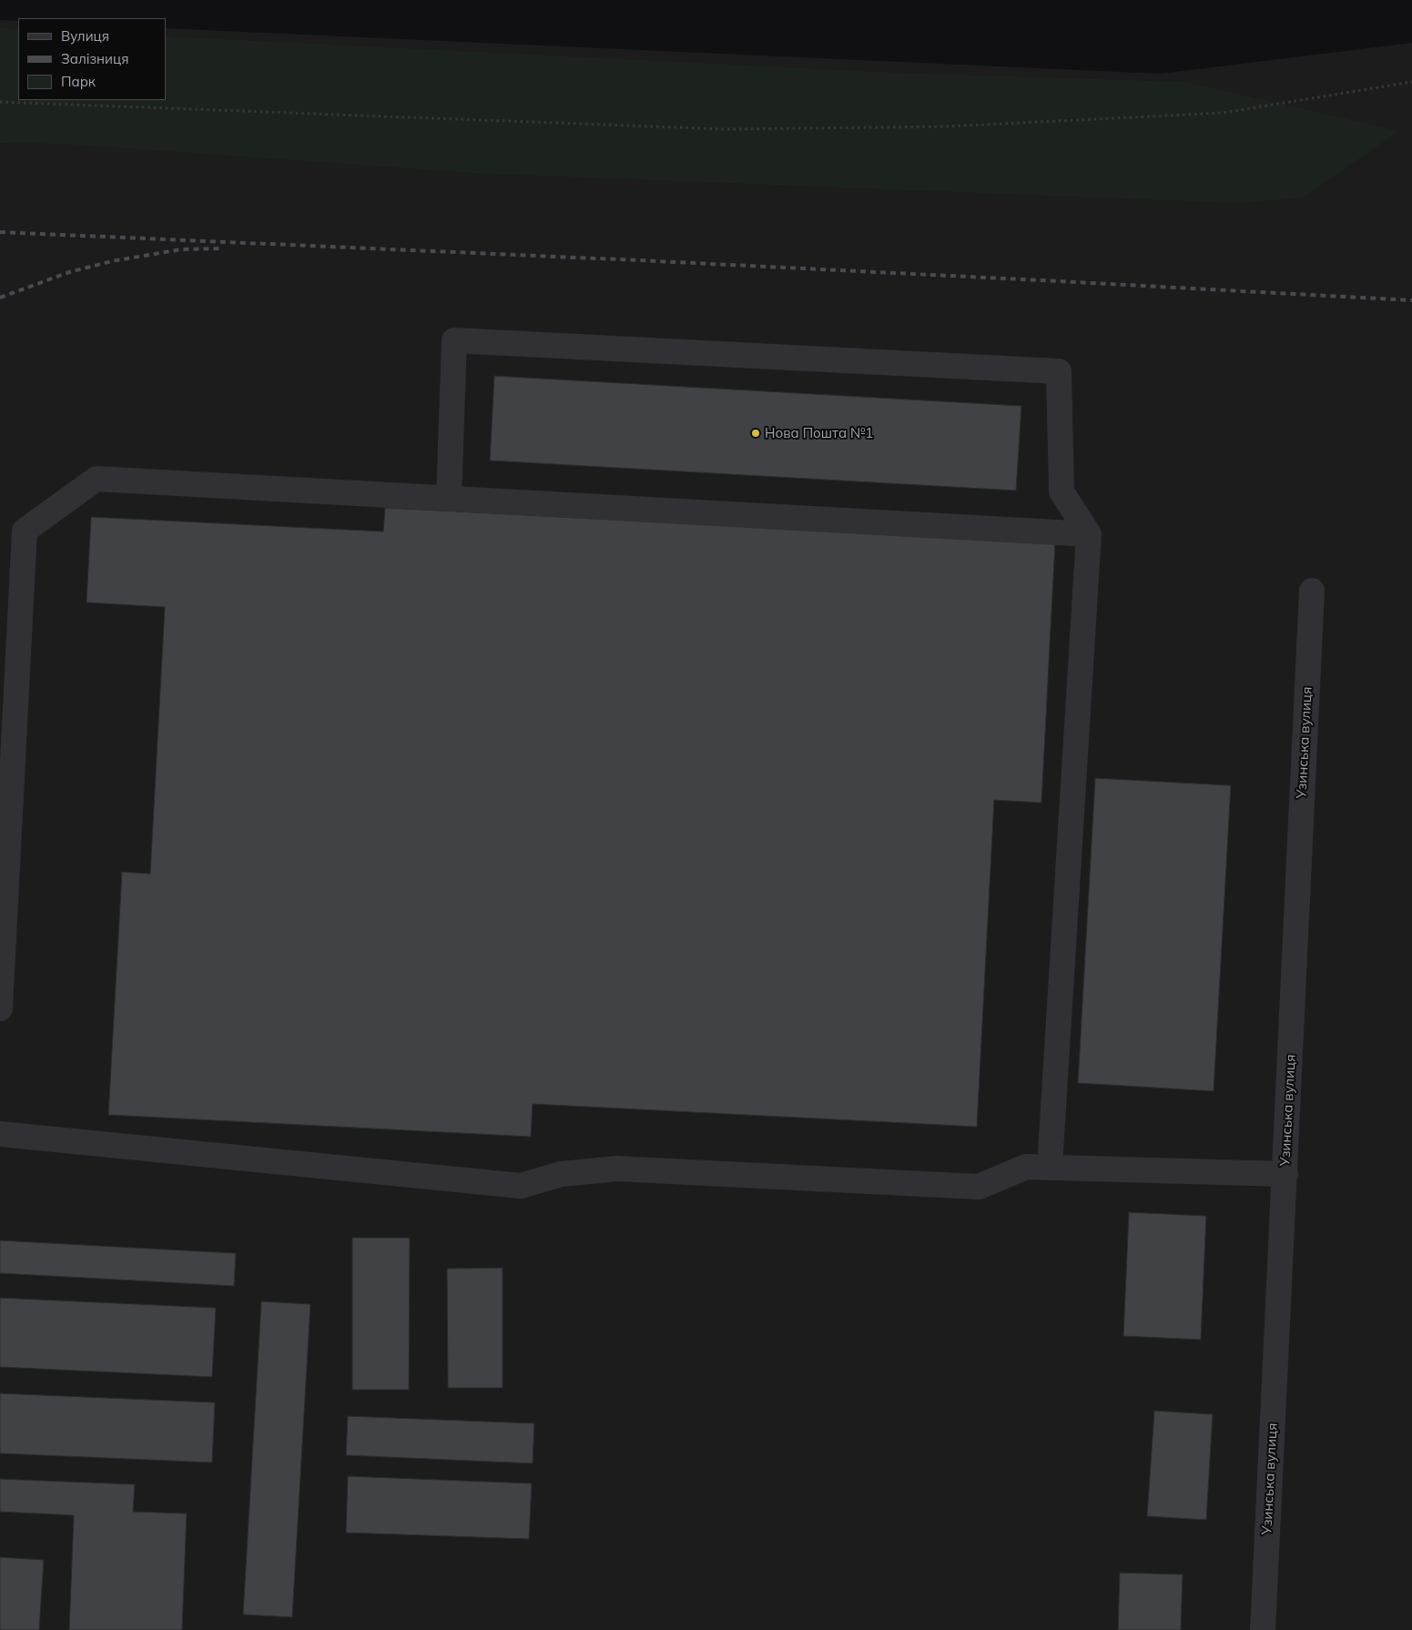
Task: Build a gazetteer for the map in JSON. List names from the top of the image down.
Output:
{
  "streets": {
    "street": ["Узинська вулиця"]
  },
  "places": ["Нова Пошта №1"],
  "legend": ["Вулиця", "Залізниця", "Парк"]
}
